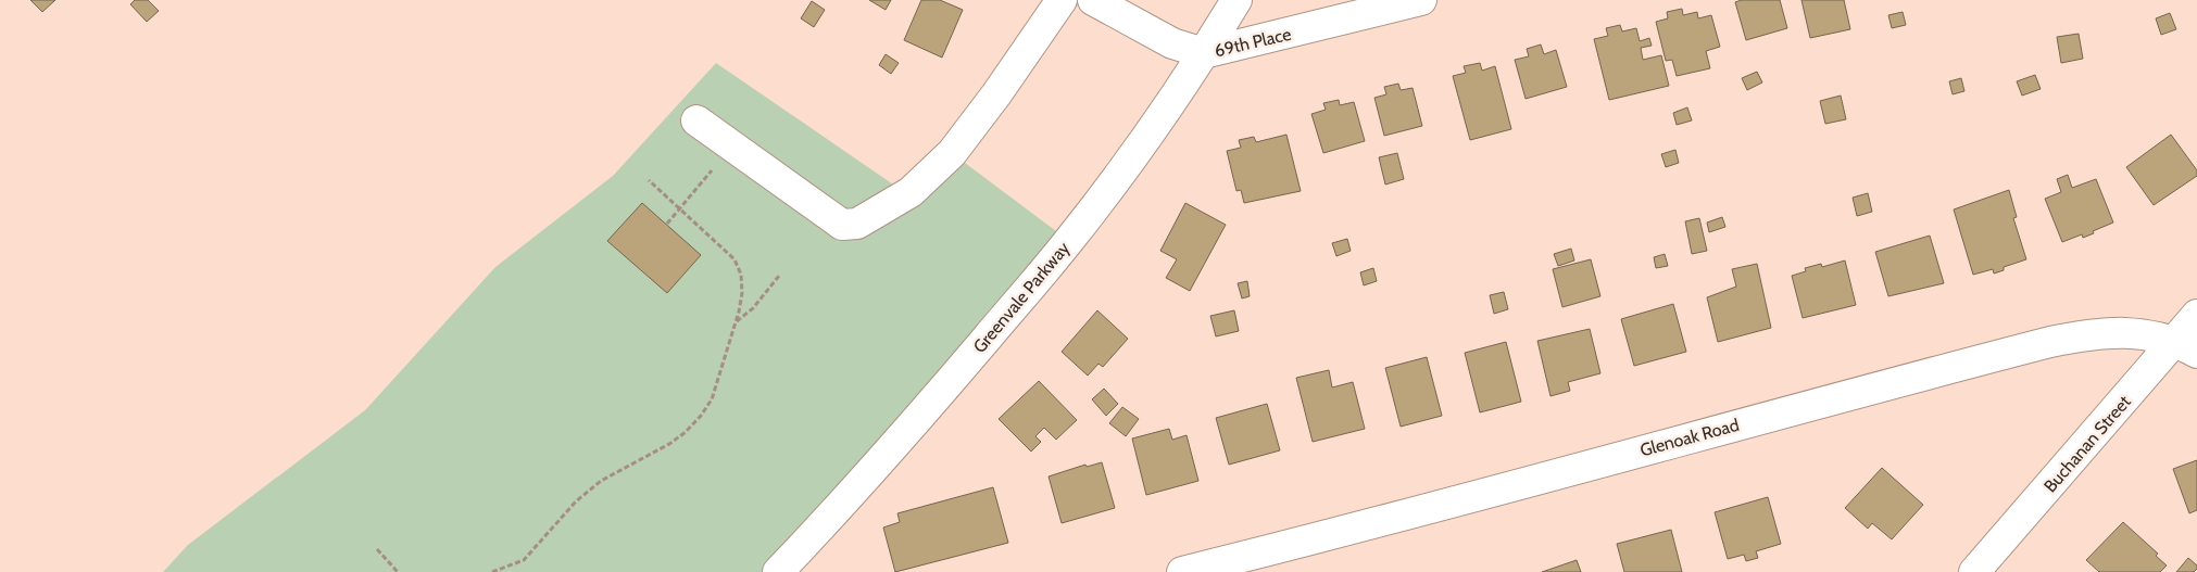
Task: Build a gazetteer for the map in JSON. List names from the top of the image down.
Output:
{
  "streets": {
    "street": [
      "69th Place",
      "Greenvale Parkway",
      "Glenoak Road",
      "Buchanan Street"
    ]
  },
  "crossings": [
    ["69th Place", "Greenvale Parkway"],
    ["Glenoak Road", "Buchanan Street"]
  ]
}
